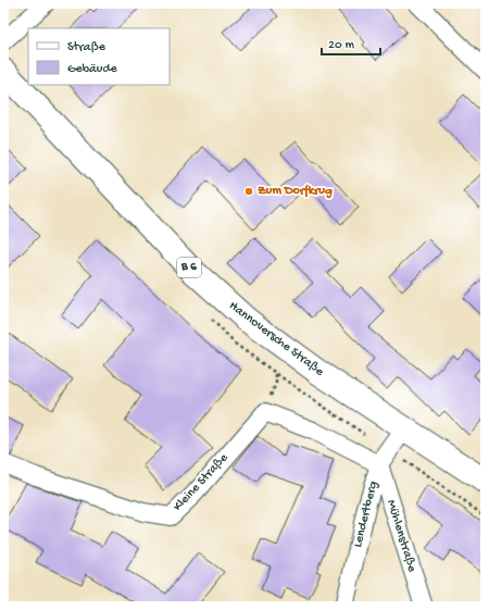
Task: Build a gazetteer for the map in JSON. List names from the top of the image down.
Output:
{
  "streets": {
    "main road": ["B 6", "Hannoversche Straße"],
    "street": ["Kleine Straße", "Lendertberg", "Mühlenstraße"]
  },
  "crossings": [
    ["Hannoversche Straße", "Lendertberg"],
    ["Kleine Straße", "Lendertberg"],
    ["Kleine Straße", "Mühlenstraße"],
    ["Lendertberg", "Mühlenstraße"]
  ],
  "places": ["Zum Dorfkrug"],
  "legend": ["Straße", "Gebäude"],
  "scale_bar": "20 m"
}
